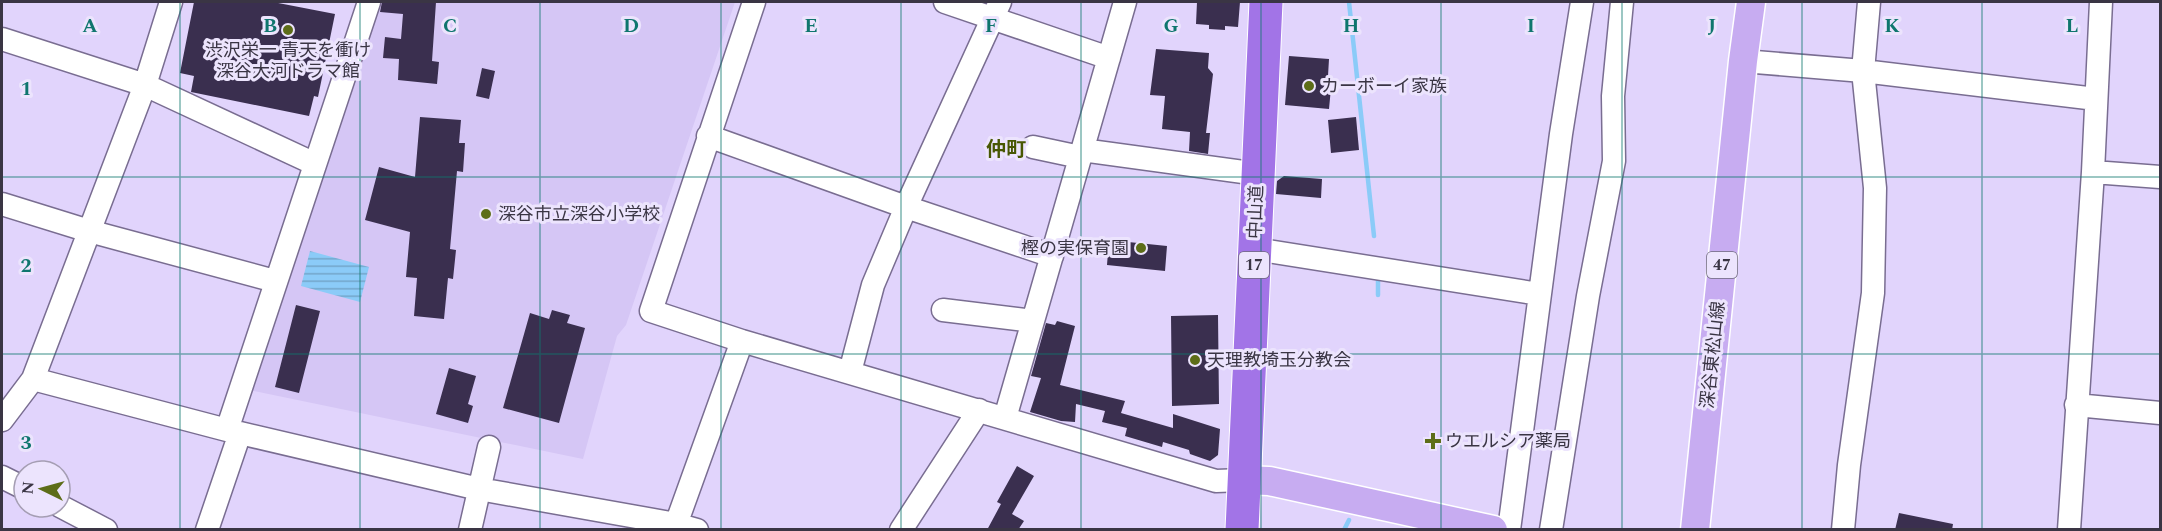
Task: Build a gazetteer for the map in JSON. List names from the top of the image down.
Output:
{
  "streets": {
    "highway": ["中山道", "17"],
    "main road": ["47", "深谷東松山線"]
  },
  "districts": ["仲町"],
  "places": {
    "other": [
      "渋沢栄一 青天を衝け 深谷大河ドラマ館",
      "カーボーイ家族",
      "深谷市立深谷小学校",
      "樫の実保育園",
      "天理教埼玉分教会"
    ],
    "health": ["ウエルシア薬局"]
  },
  "north": "left",
  "grid": {
    "columns": [
      "A",
      "B",
      "C",
      "D",
      "E",
      "F",
      "G",
      "H",
      "I",
      "J",
      "K",
      "L"
    ],
    "rows": ["1", "2", "3"]
  }
}
